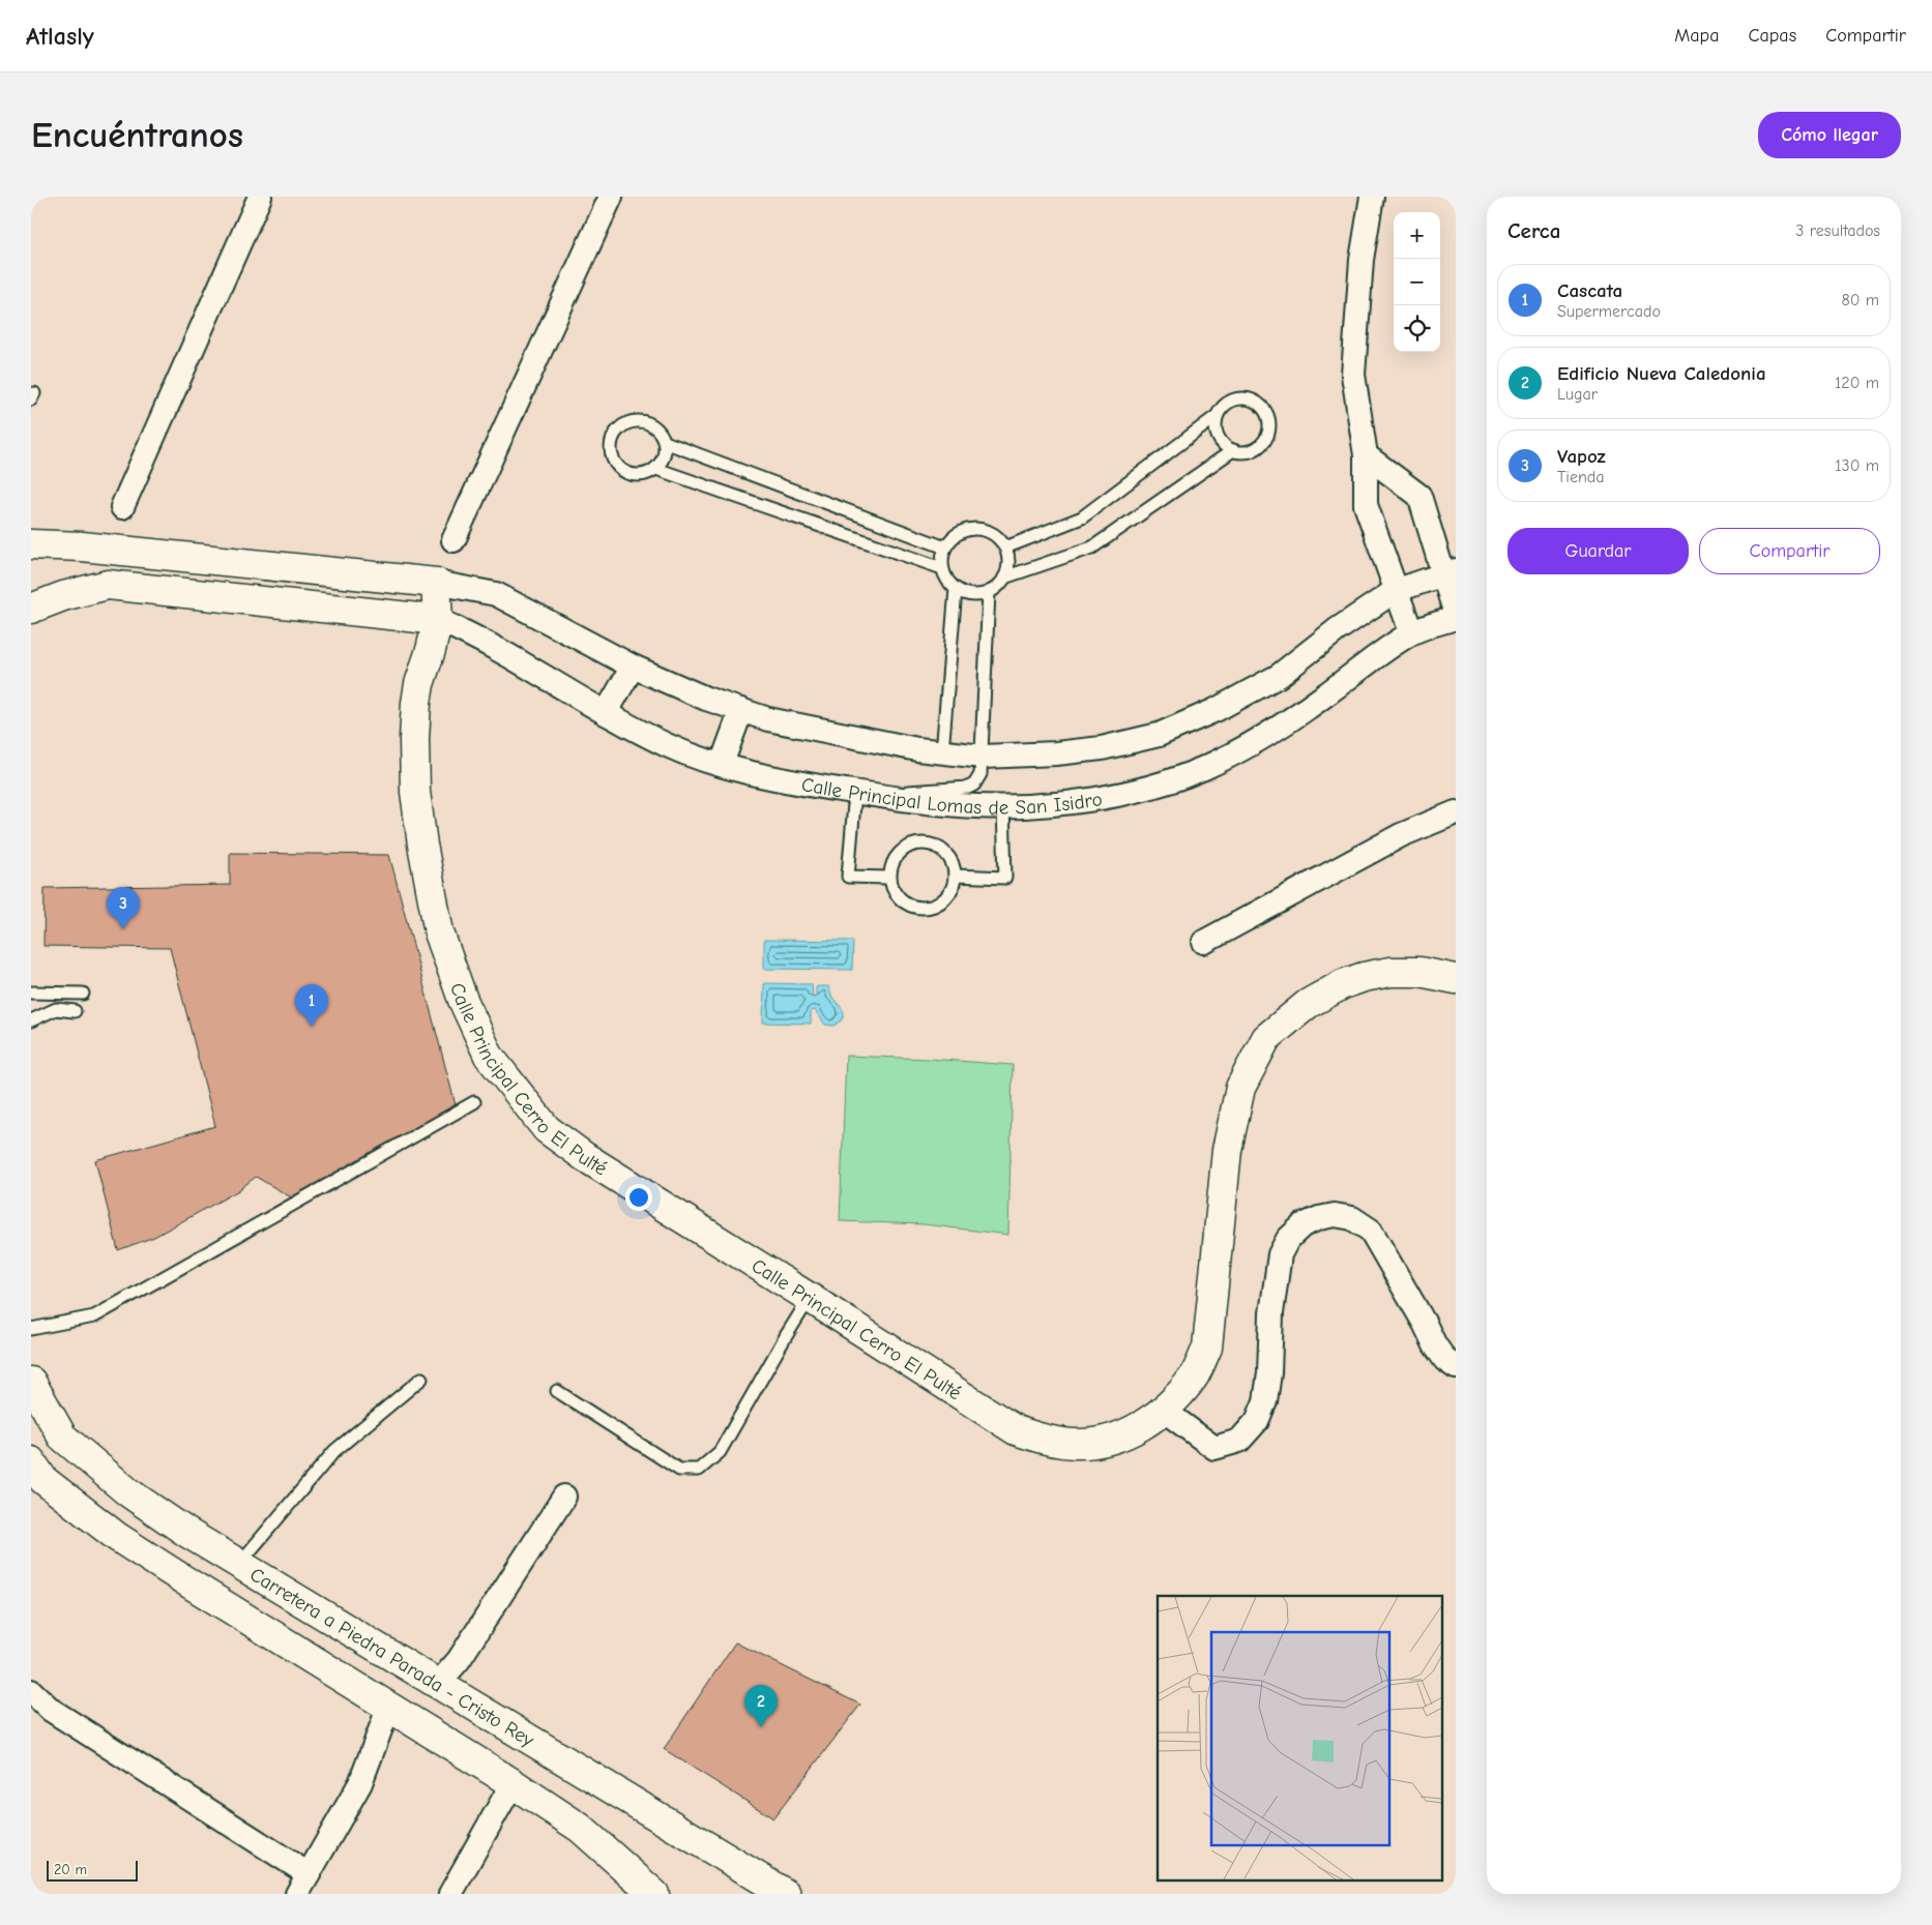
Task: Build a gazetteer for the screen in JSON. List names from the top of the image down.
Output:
{
  "streets": {
    "street": ["Calle Principal Lomas de San Isidro", "Calle Principal Cerro El Pulté", "Carretera a Piedra Parada - Cristo Rey"]
  },
  "crossings": [
    ["Calle Principal Lomas de San Isidro", "Calle Principal Cerro El Pulté"]
  ],
  "scale_bar": "20 m",
  "page": {
    "header": "Atlasly",
    "nav": ["Mapa", "Capas", "Compartir"],
    "buttons": [
      "Cómo llegar",
      ["Guardar", "Compartir"]
    ],
    "title": "Encuéntranos",
    "heading": ["Cerca", "3 resultados"],
    "map_buttons": ["+", "−"],
    "list": [
      {
        "mark": "1",
        "name": "Cascata",
        "note": "Supermercado",
        "value": "80 m"
      },
      {
        "mark": "2",
        "name": "Edificio Nueva Caledonia",
        "note": "Lugar",
        "value": "120 m"
      },
      {
        "mark": "3",
        "name": "Vapoz",
        "note": "Tienda",
        "value": "130 m"
      }
    ],
    "pins": ["3", "1", "2"],
    "scale": "20 m"
  }
}
